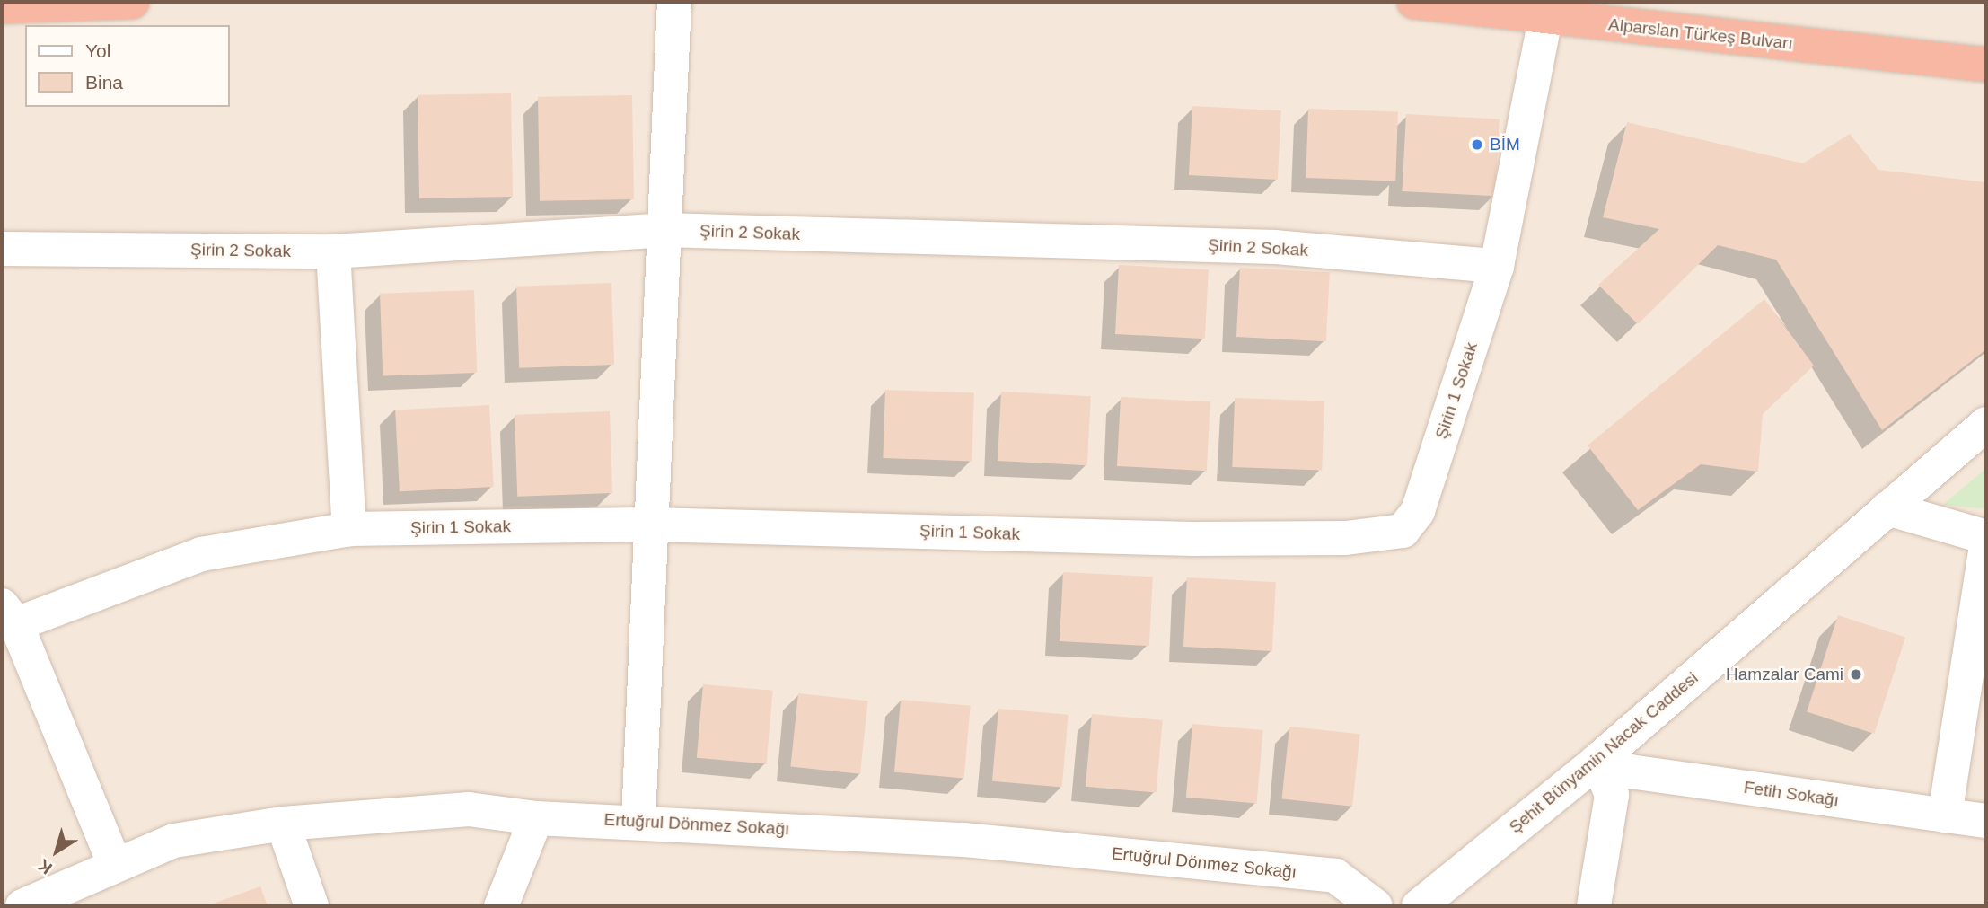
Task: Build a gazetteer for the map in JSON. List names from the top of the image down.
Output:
{
  "streets": {
    "highway": ["Alparslan Türkeş Bulvarı"],
    "street": [
      "Şirin 2 Sokak",
      "Şirin 1 Sokak",
      "Şehit Bünyamin Nacak Caddesi",
      "Fetih Sokağı",
      "Ertuğrul Dönmez Sokağı"
    ]
  },
  "crossings": [
    ["Alparslan Türkeş Bulvarı", "Şirin 1 Sokak"],
    ["Şirin 2 Sokak", "Şirin 1 Sokak"],
    ["Şehit Bünyamin Nacak Caddesi", "Fetih Sokağı"]
  ],
  "places": ["BİM", "Hamzalar Cami"],
  "legend": ["Yol", "Bina"],
  "north": "bottom left"
}
